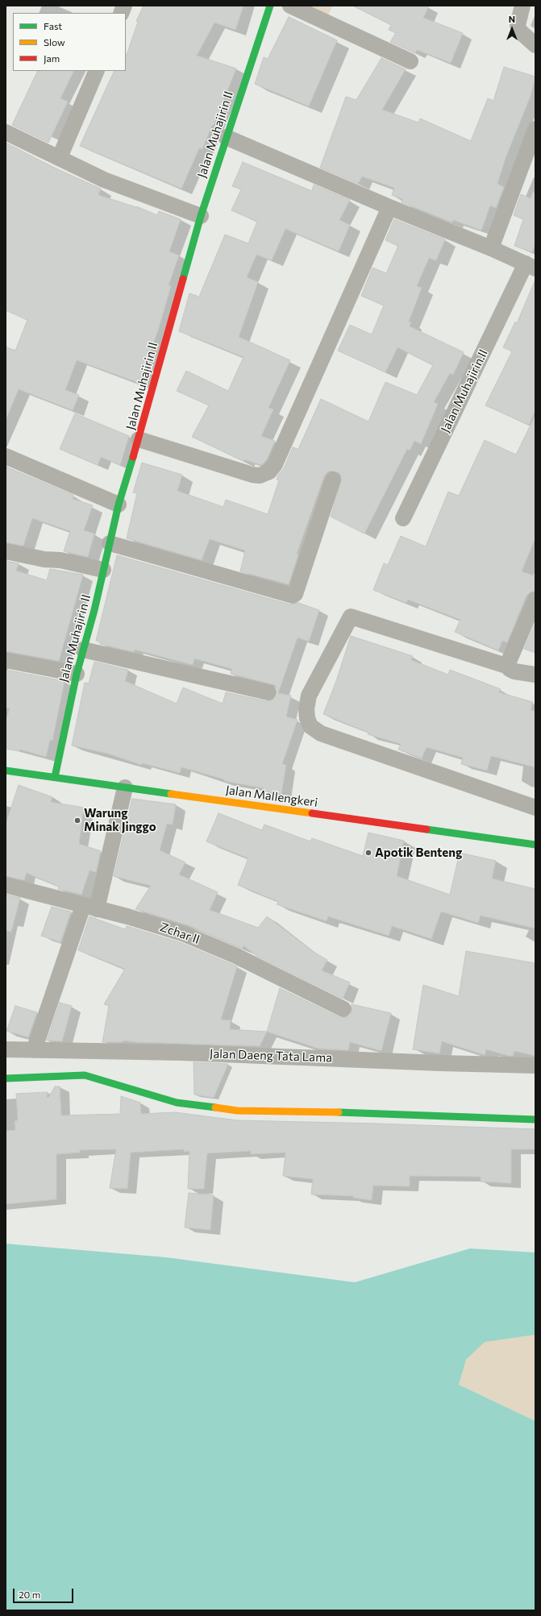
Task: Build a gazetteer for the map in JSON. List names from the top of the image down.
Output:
{
  "streets": {
    "street": [
      "Jalan Muhajirin II",
      "Jalan Muhajirin.II",
      "Jalan Mallengkeri",
      "Zchar II",
      "Jalan Daeng Tata Lama"
    ]
  },
  "crossings": [
    ["Jalan Muhajirin II", "Jalan Mallengkeri"]
  ],
  "places": ["Warung Minak Jinggo", "Apotik Benteng"],
  "legend": ["Fast", "Slow", "Jam"],
  "scale_bar": "20 m",
  "north": "top"
}
